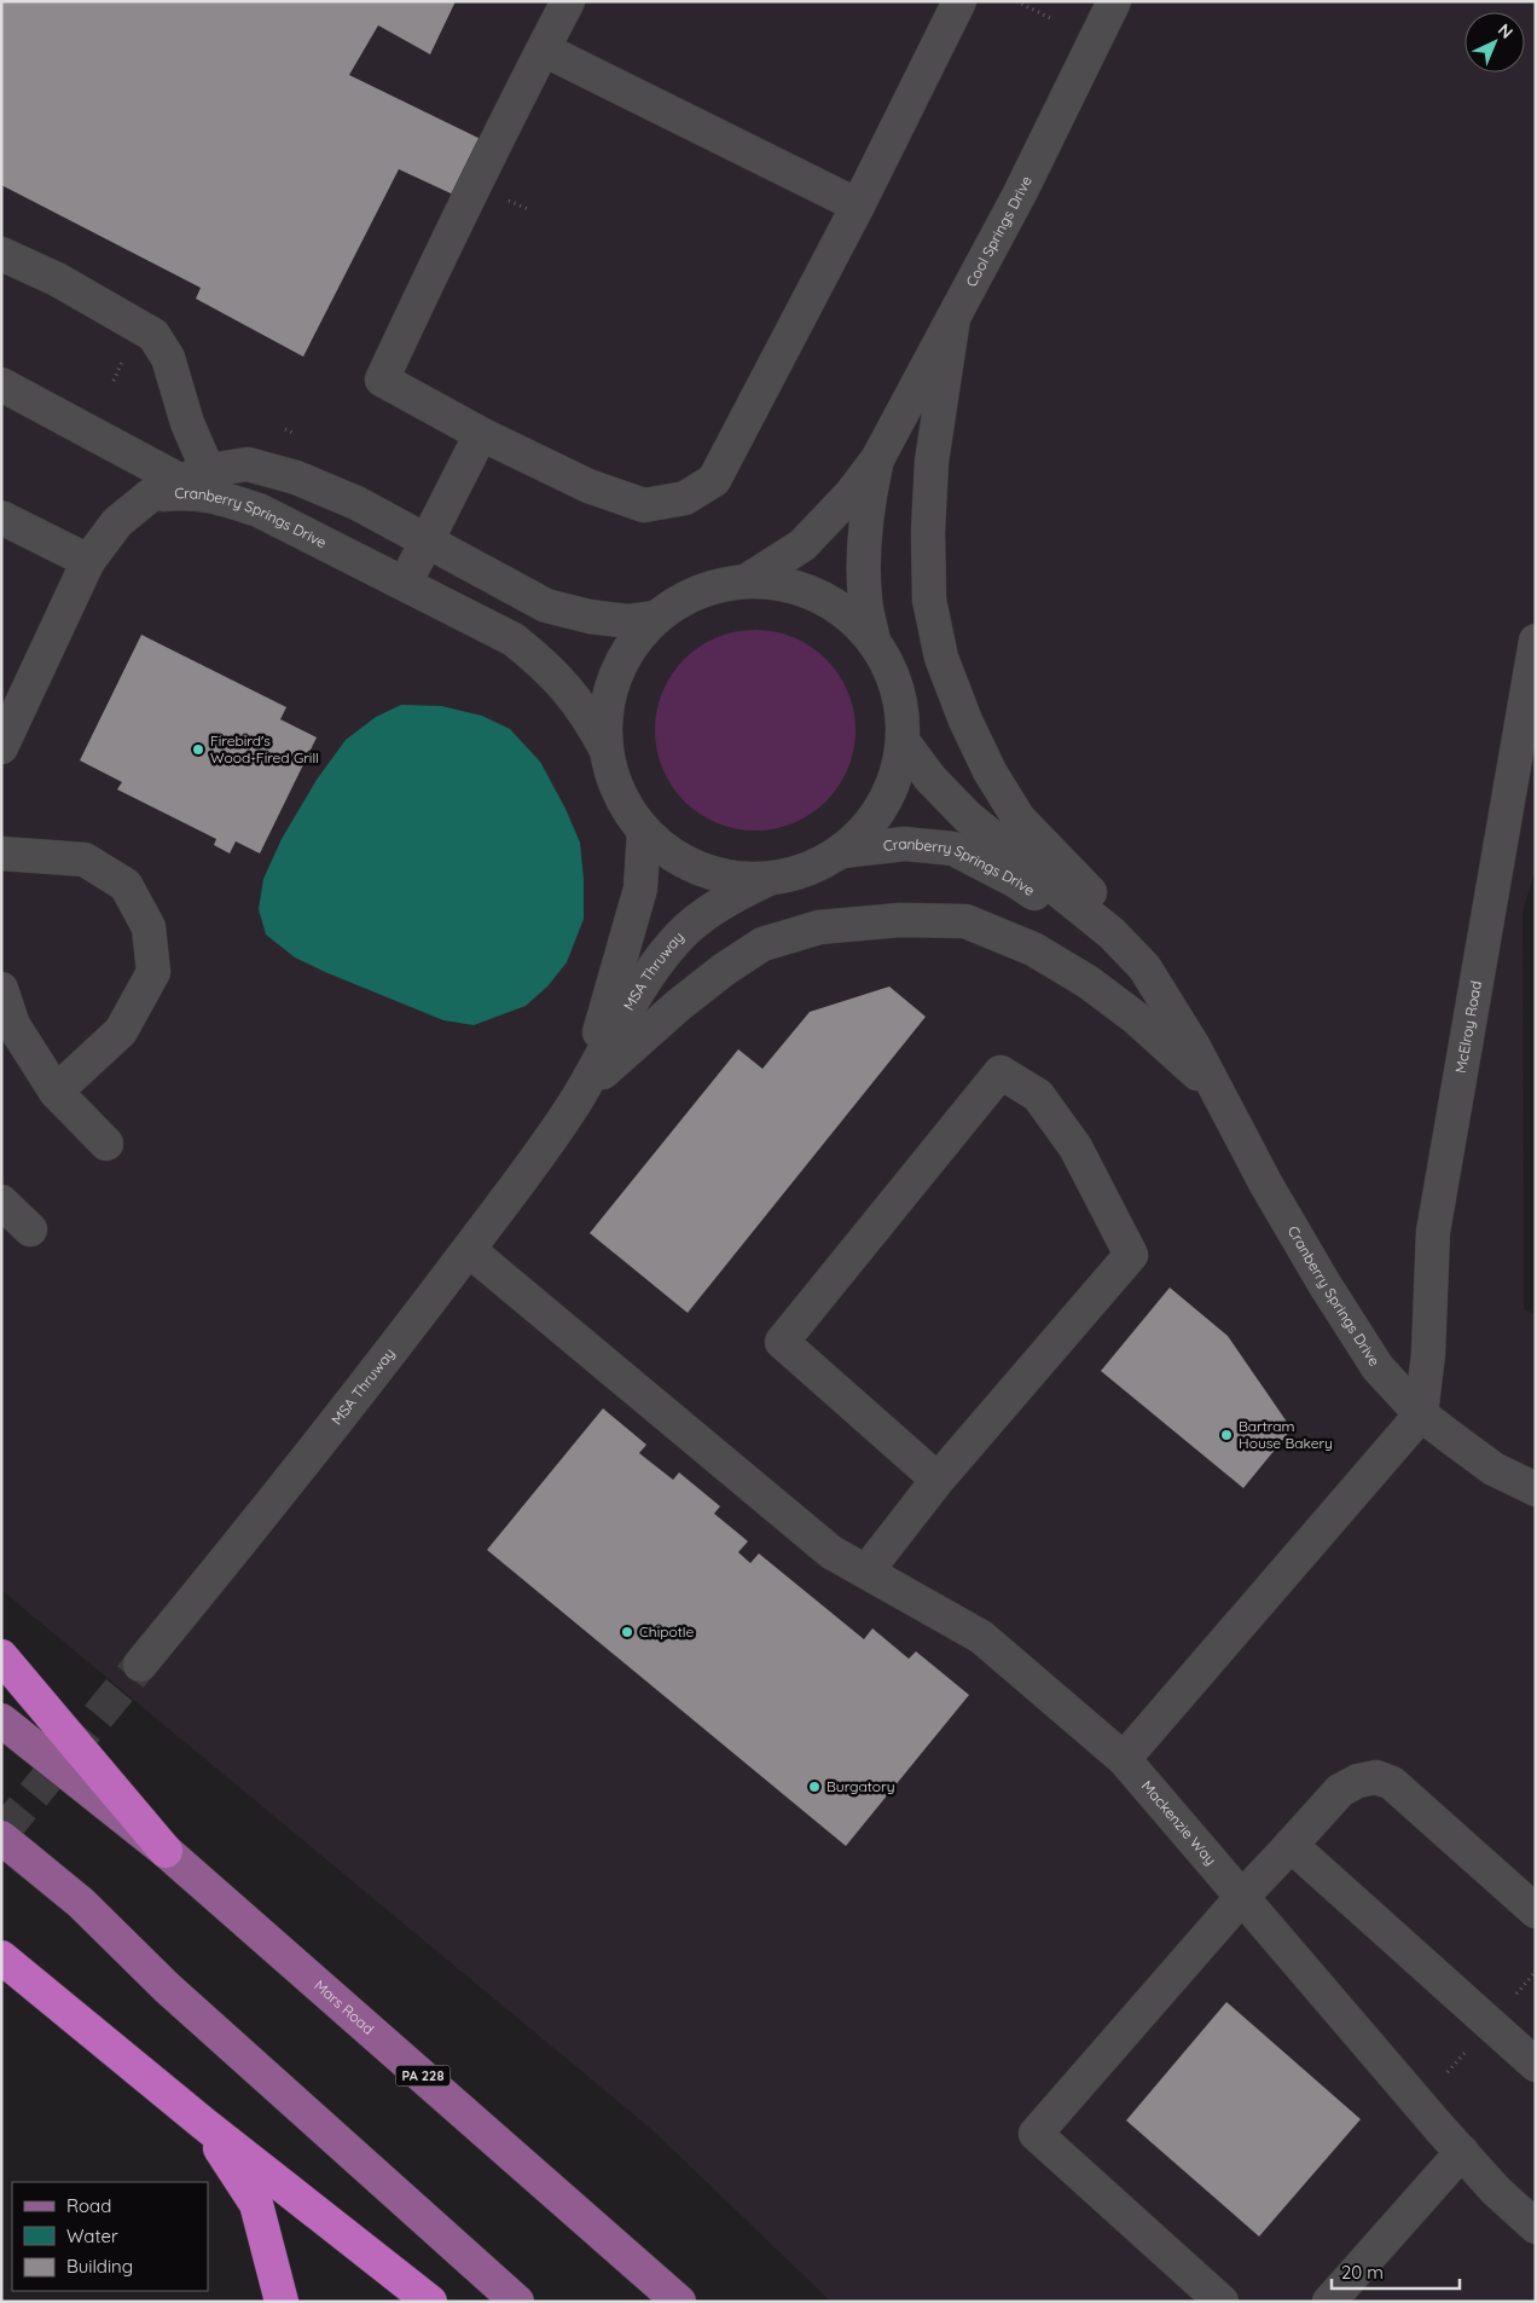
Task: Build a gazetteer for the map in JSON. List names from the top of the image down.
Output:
{
  "streets": {
    "main road": ["Mars Road", "PA 228"],
    "street": [
      "Cool Springs Drive",
      "Cranberry Springs Drive",
      "MSA Thruway",
      "McElroy Road",
      "Mackenzie Way"
    ]
  },
  "crossings": [
    ["Cranberry Springs Drive", "McElroy Road"],
    ["MSA Thruway", "Mackenzie Way"]
  ],
  "places": [
    "Firebird's Wood-Fired Grill",
    "Bartram House Bakery",
    "Chipotle",
    "Burgatory"
  ],
  "legend": ["Road", "Water", "Building"],
  "scale_bar": "20 m",
  "north": "top right"
}
